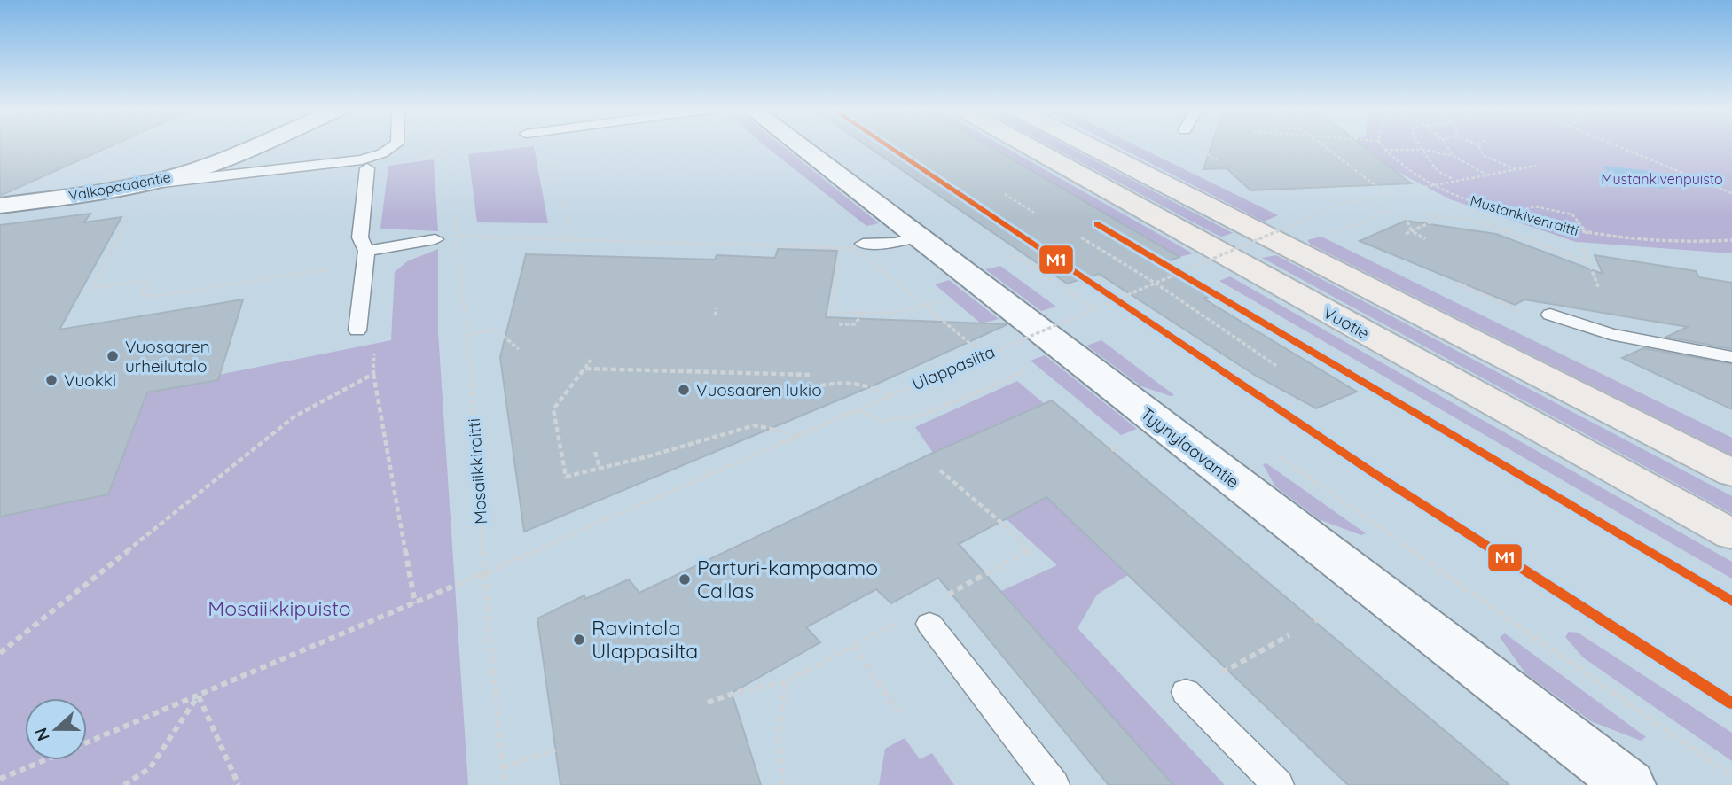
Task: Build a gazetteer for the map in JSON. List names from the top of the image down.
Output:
{
  "streets": {
    "main road": ["Vuotie"],
    "street": ["Valkopaadentie", "Tyynylaavantie"],
    "path": ["Mustankivenraitti", "Ulappasilta", "Mosaiikkiraitti"]
  },
  "crossings": [
    ["Mustankivenraitti", "Ulappasilta"],
    ["Ulappasilta", "Mosaiikkiraitti"]
  ],
  "parks": ["Mustankivenpuisto", "Mosaiikkipuisto"],
  "places": [
    "Vuosaaren urheilutalo",
    "Vuokki",
    "Vuosaaren lukio",
    "Parturi-kampaamo Callas",
    "Ravintola Ulappasilta"
  ],
  "lines": ["transit line M1"],
  "north": "left"
}
